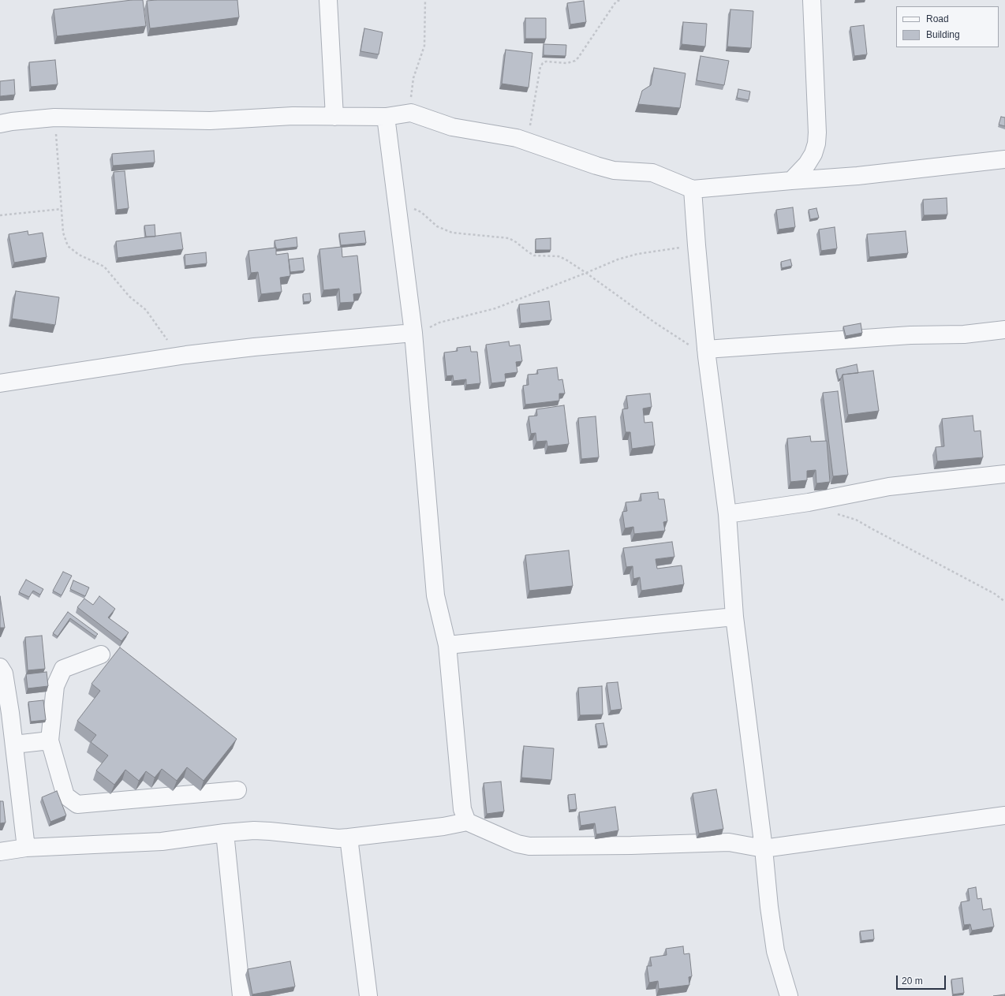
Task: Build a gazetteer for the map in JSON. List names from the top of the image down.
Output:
{
  "legend": ["Road", "Building"],
  "scale_bar": "20 m"
}
